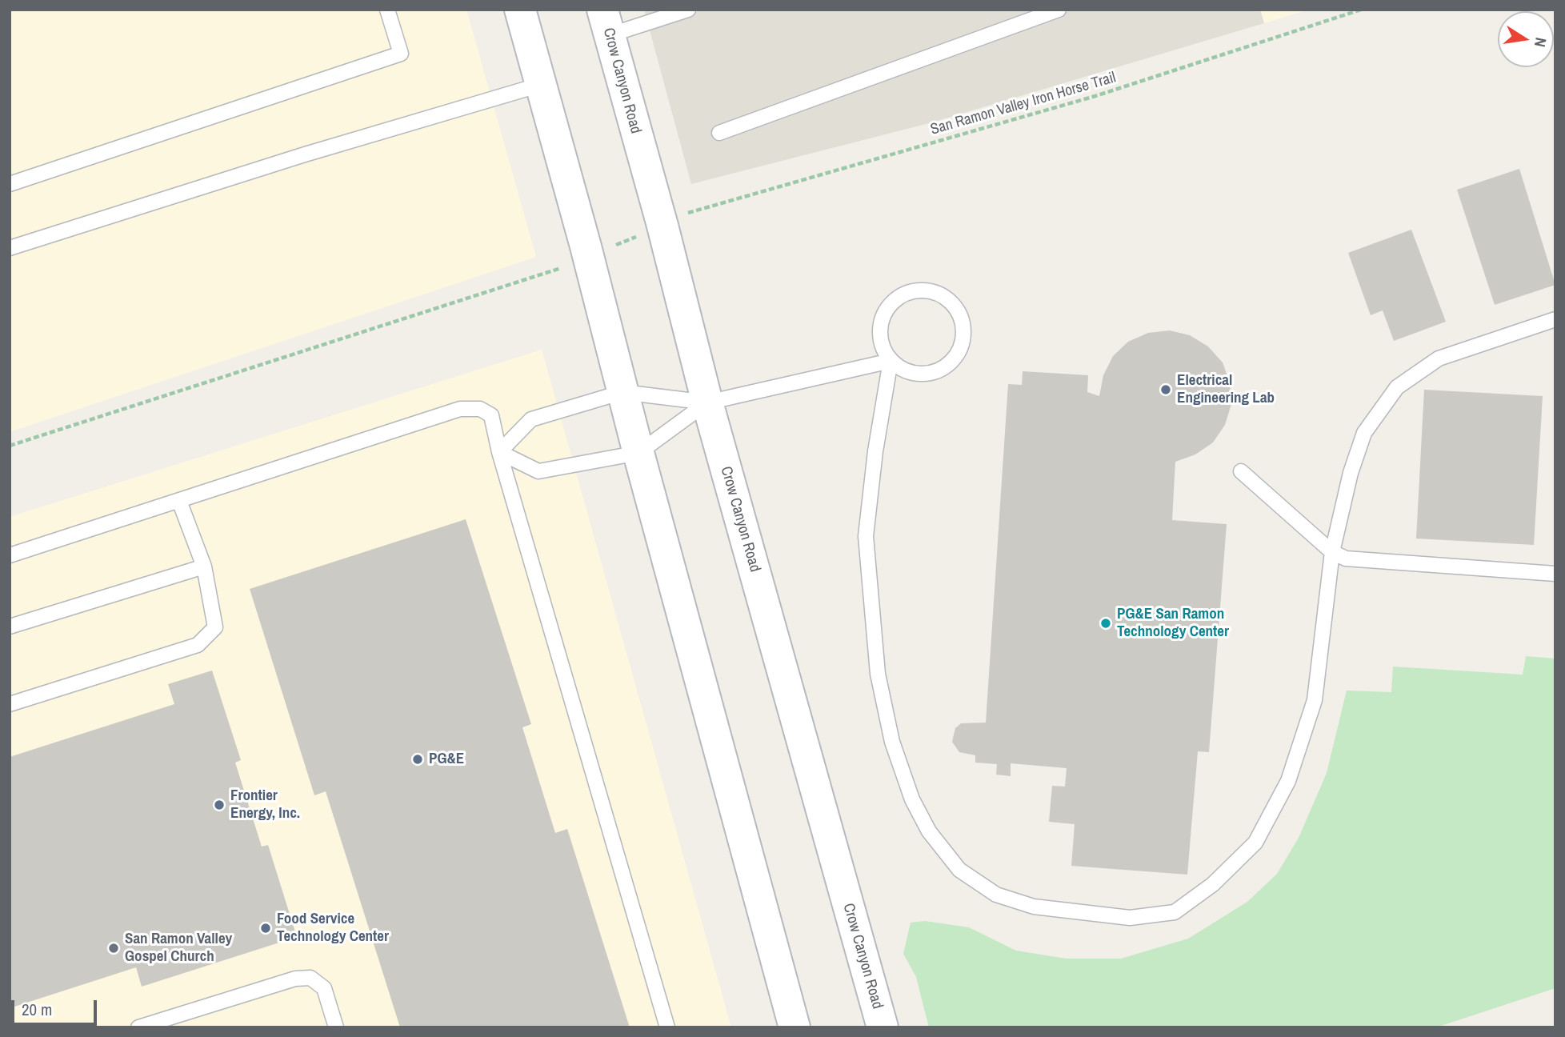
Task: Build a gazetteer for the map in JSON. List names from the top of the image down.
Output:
{
  "streets": {
    "main road": ["Crow Canyon Road"],
    "path": ["San Ramon Valley Iron Horse Trail"]
  },
  "crossings": [
    ["Crow Canyon Road", "San Ramon Valley Iron Horse Trail"]
  ],
  "places": [
    "Electrical Engineering Lab",
    "PG&E San Ramon Technology Center",
    "PG&E",
    "Frontier Energy, Inc.",
    "Food Service Technology Center",
    "San Ramon Valley Gospel Church"
  ],
  "scale_bar": "20 m",
  "north": "right"
}
